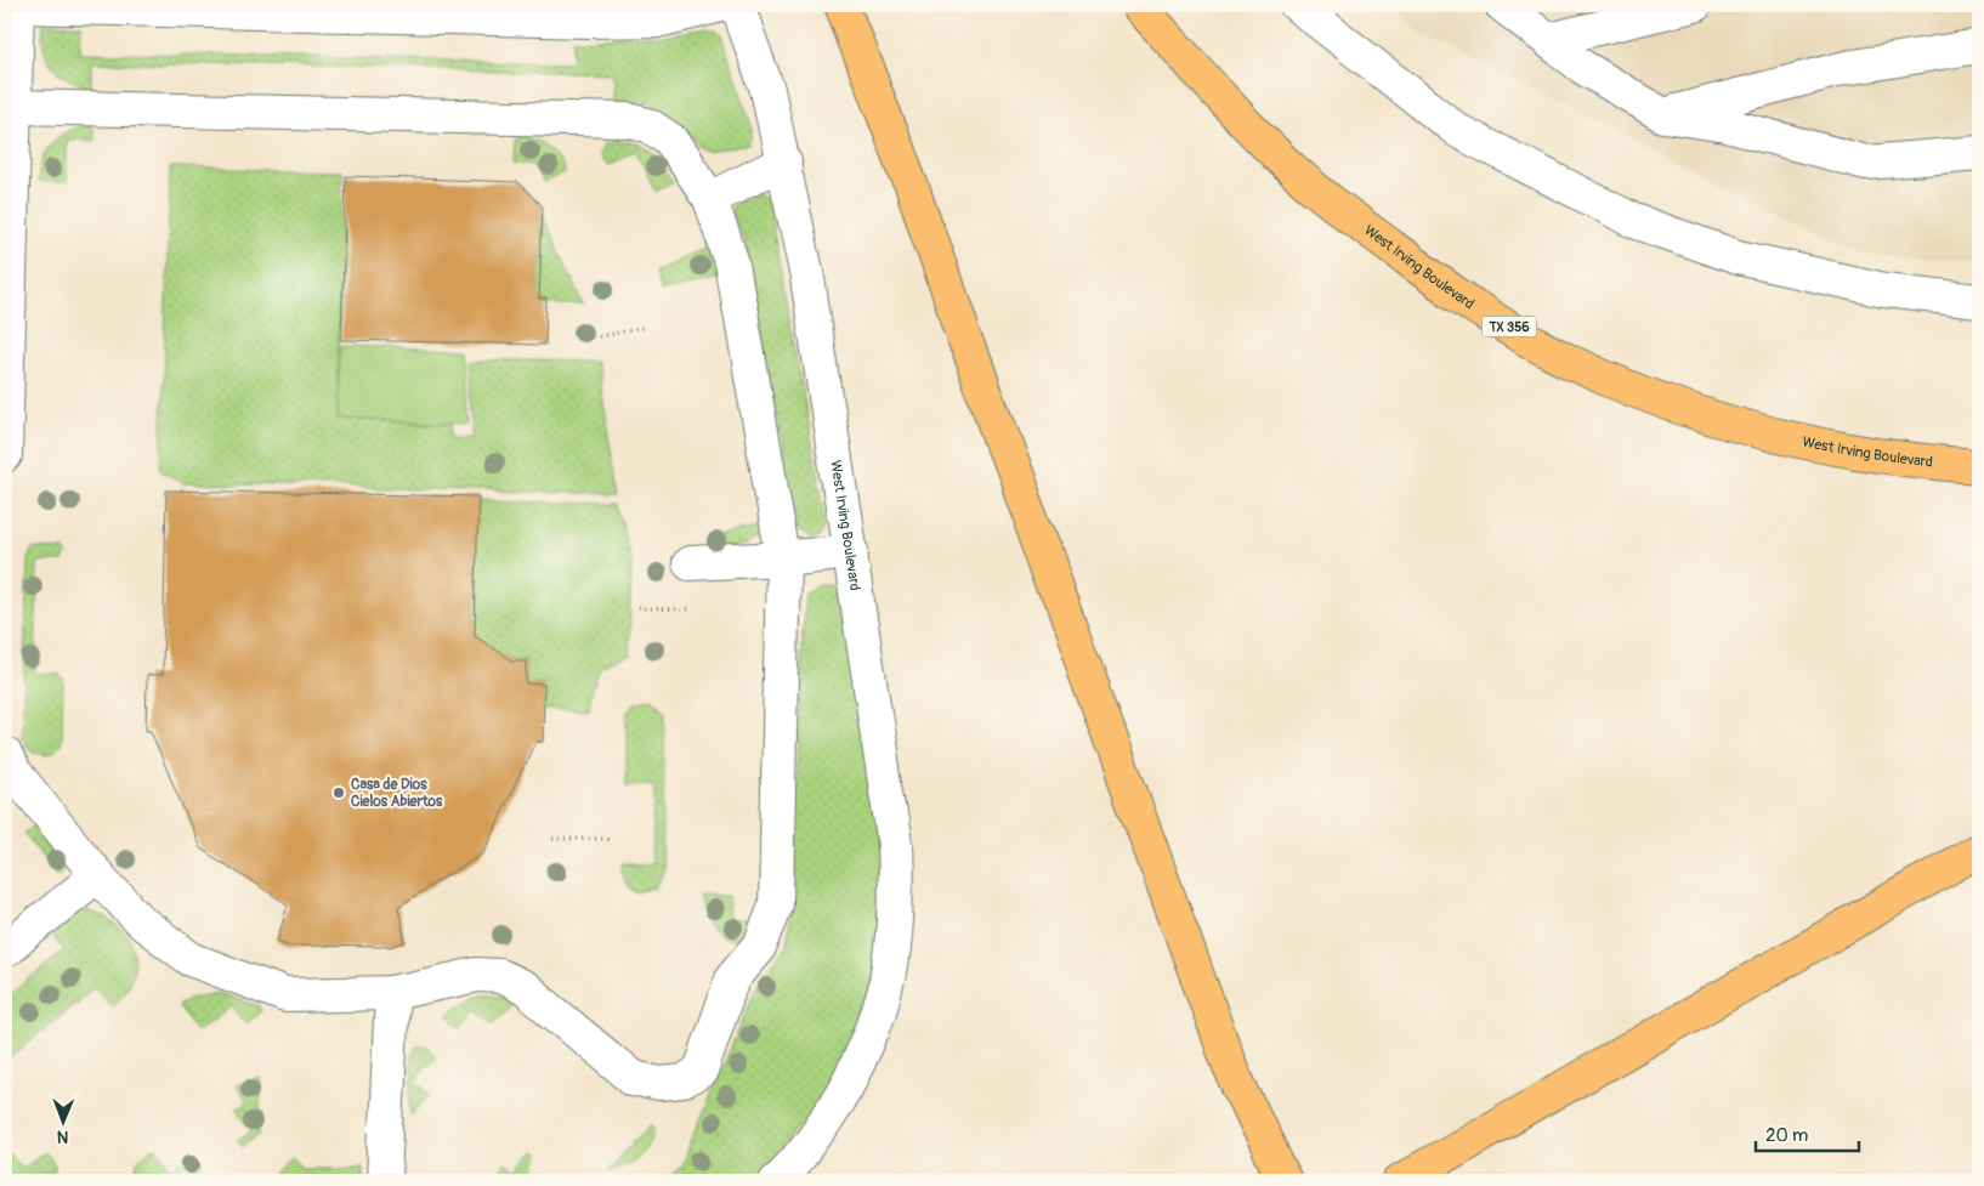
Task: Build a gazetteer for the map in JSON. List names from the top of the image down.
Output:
{
  "streets": {
    "main road": ["West Irving Boulevard", "TX 356"]
  },
  "places": ["Casa de Dios Cielos Abiertos"],
  "scale_bar": "20 m",
  "north": "bottom"
}
